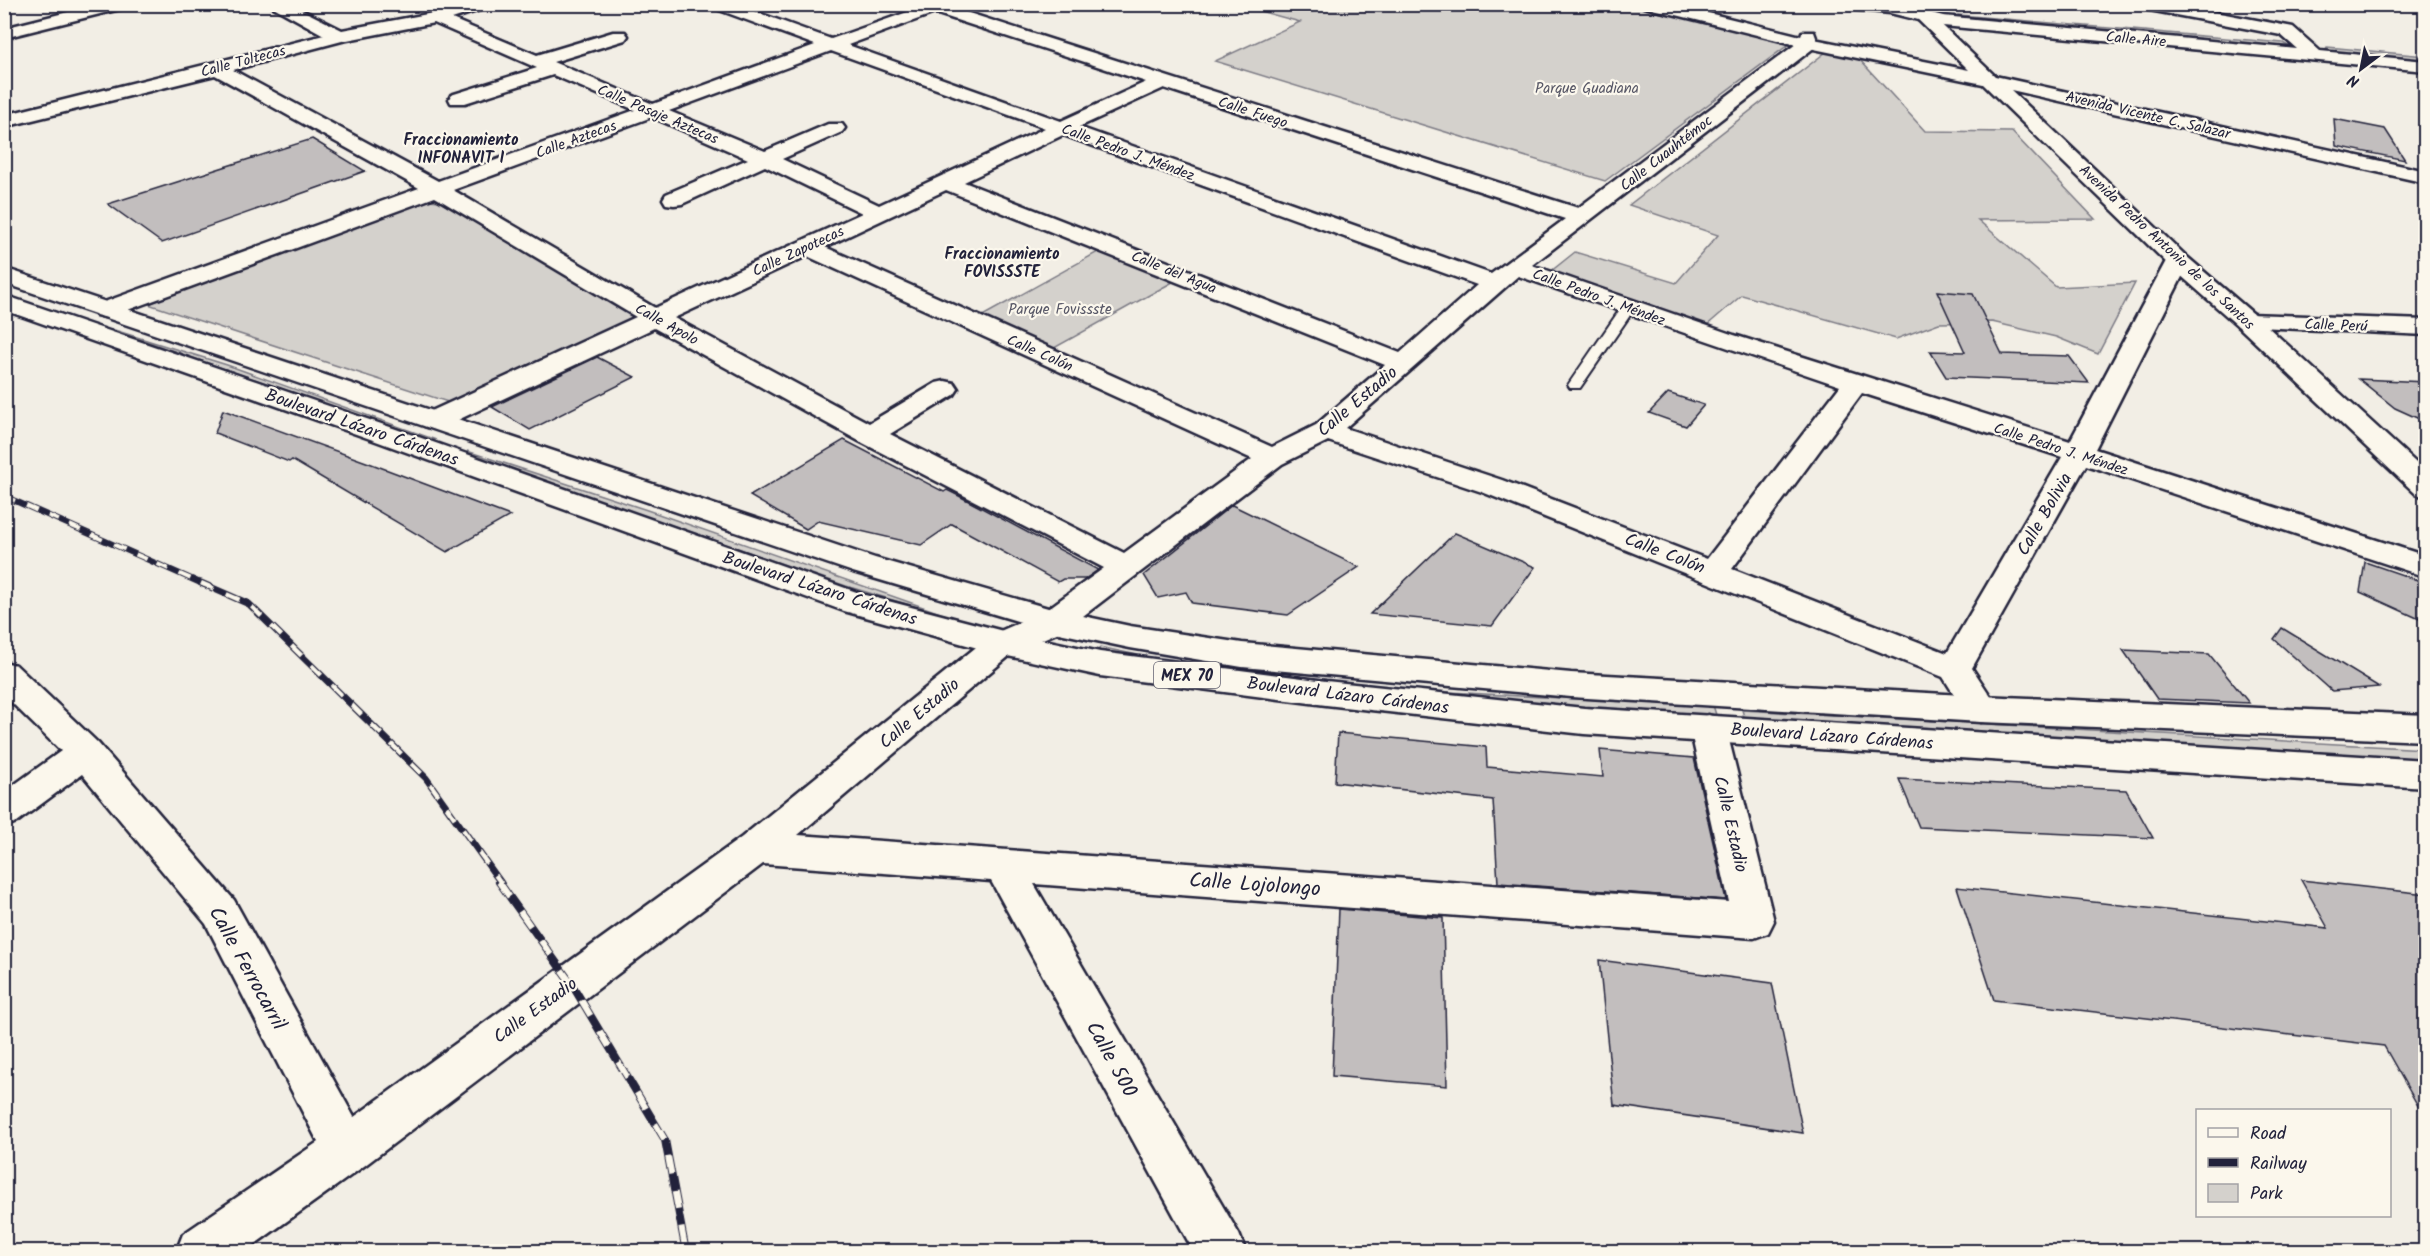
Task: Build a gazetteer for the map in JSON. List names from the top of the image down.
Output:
{
  "streets": {
    "street": [
      "Calle Aire",
      "Calle Toltecas",
      "Calle Fuego",
      "Calle Pasaje Aztecas",
      "Avenida Vicente C. Salazar",
      "Calle Aztecas",
      "Calle Pedro J. Méndez",
      "Calle Cuauhtémoc",
      "Avenida Pedro Antonio de los Santos",
      "Calle Zapotecas",
      "Calle del Agua",
      "Calle Apolo",
      "Calle Perú",
      "Calle Colón",
      "Calle Estadio",
      "Boulevard Lázaro Cárdenas",
      "Calle Bolivia",
      "MEX 70",
      "Calle Lojolongo",
      "Calle Ferrocarril",
      "Calle 500"
    ]
  },
  "crossings": [
    ["Calle Aire", "Avenida Pedro Antonio de los Santos"],
    ["Calle Toltecas", "Calle Pasaje Aztecas"],
    ["Calle Toltecas", "Calle Apolo"],
    ["Calle Fuego", "Calle Aztecas"],
    ["Calle Fuego", "Calle Cuauhtémoc"],
    ["Calle Fuego", "Calle Zapotecas"],
    ["Calle Pasaje Aztecas", "Calle Aztecas"],
    ["Calle Pasaje Aztecas", "Calle Zapotecas"],
    ["Avenida Vicente C. Salazar", "Calle Cuauhtémoc"],
    ["Avenida Vicente C. Salazar", "Avenida Pedro Antonio de los Santos"],
    ["Calle Aztecas", "Calle Pedro J. Méndez"],
    ["Calle Aztecas", "Calle Apolo"],
    ["Calle Aztecas", "Boulevard Lázaro Cárdenas"],
    ["Calle Pedro J. Méndez", "Calle Cuauhtémoc"],
    ["Calle Pedro J. Méndez", "Calle Zapotecas"],
    ["Calle Pedro J. Méndez", "Calle Estadio"],
    ["Calle Pedro J. Méndez", "Calle Bolivia"],
    ["Calle Cuauhtémoc", "Calle Estadio"],
    ["Avenida Pedro Antonio de los Santos", "Calle Perú"],
    ["Avenida Pedro Antonio de los Santos", "Calle Bolivia"],
    ["Calle Zapotecas", "Calle del Agua"],
    ["Calle Zapotecas", "Calle Apolo"],
    ["Calle Zapotecas", "Calle Colón"],
    ["Calle Zapotecas", "Boulevard Lázaro Cárdenas"],
    ["Calle del Agua", "Calle Estadio"],
    ["Calle Apolo", "Calle Estadio"],
    ["Calle Colón", "Calle Estadio"],
    ["Calle Colón", "Calle Bolivia"],
    ["Calle Estadio", "Boulevard Lázaro Cárdenas"],
    ["Calle Estadio", "Calle Lojolongo"],
    ["Calle Estadio", "Calle Ferrocarril"],
    ["Calle Lojolongo", "Calle 500"]
  ],
  "districts": ["Fraccionamiento INFONAVIT I", "Fraccionamiento FOVISSSTE"],
  "parks": ["Parque Guadiana", "Parque Fovissste"],
  "legend": ["Road", "Railway", "Park"],
  "north": "bottom left"
}
